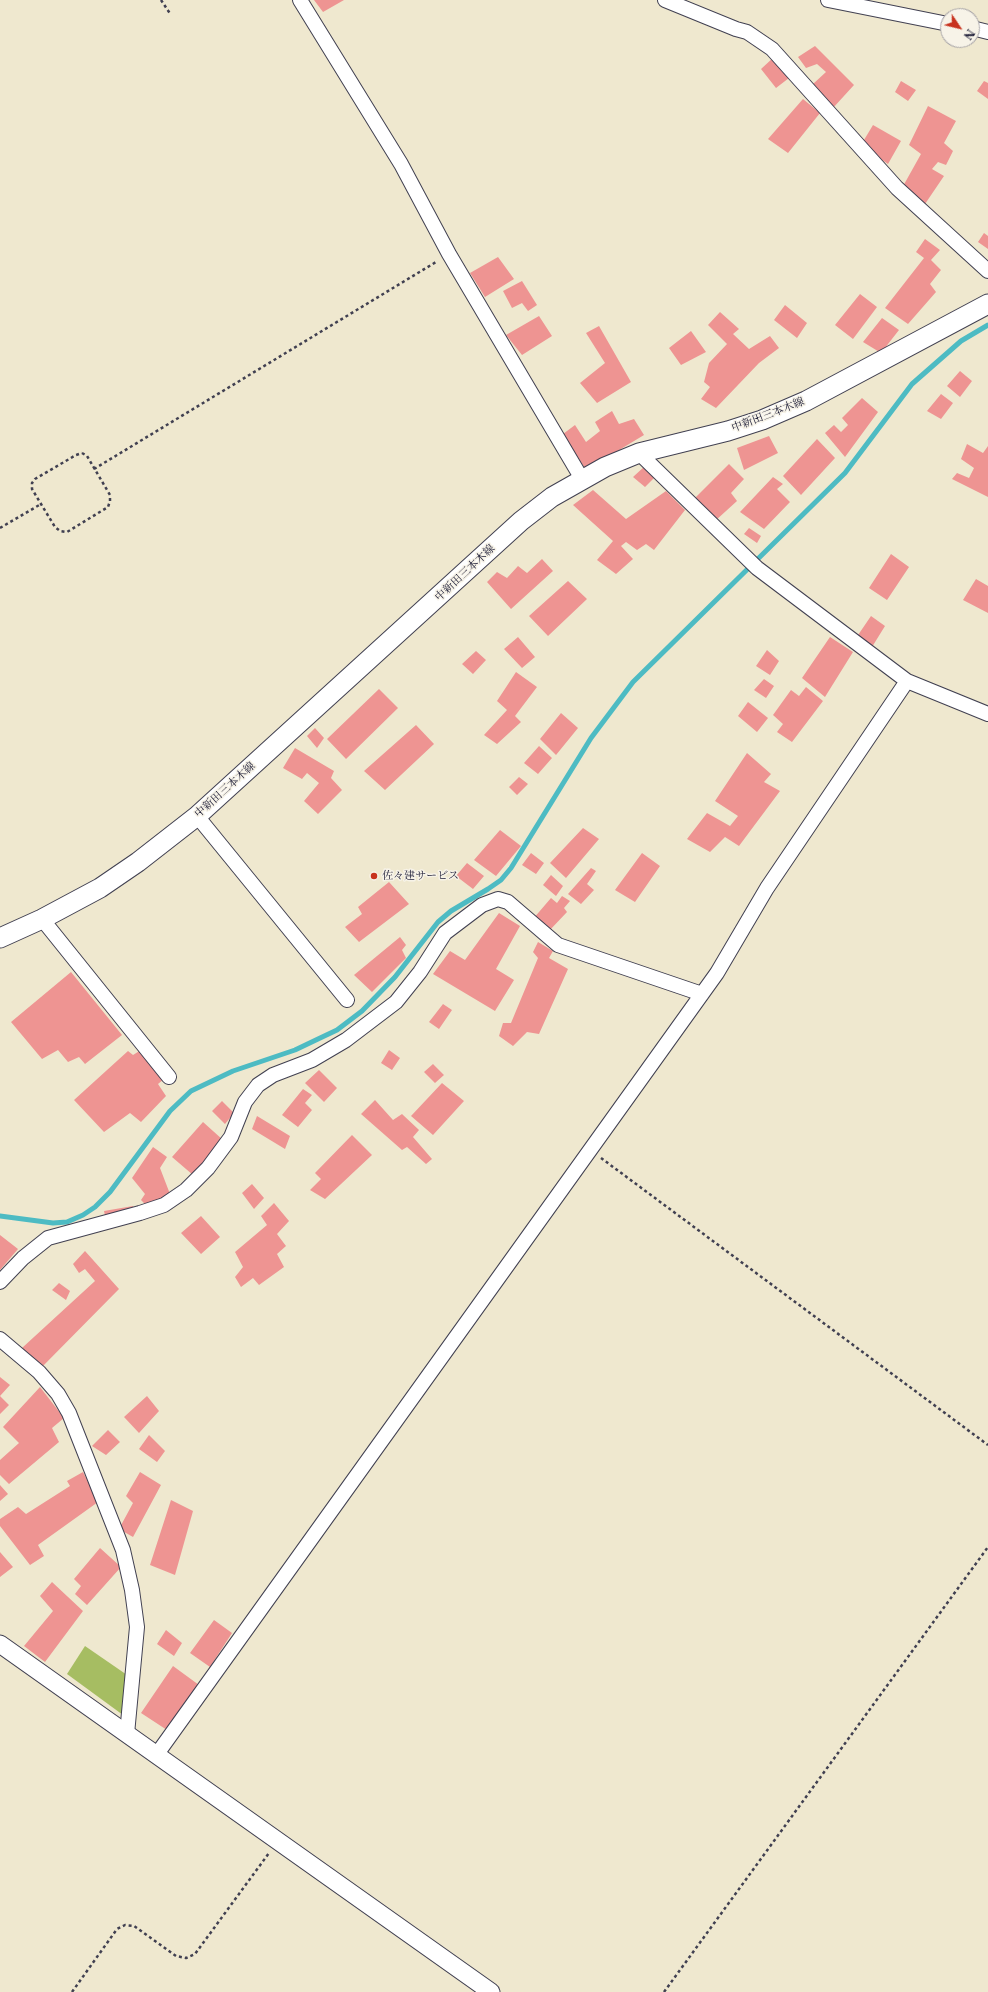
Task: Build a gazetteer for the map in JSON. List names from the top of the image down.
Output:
{
  "streets": {
    "main road": ["中新田三本木線"]
  },
  "places": ["佐々建サービス"],
  "north": "bottom right"
}
